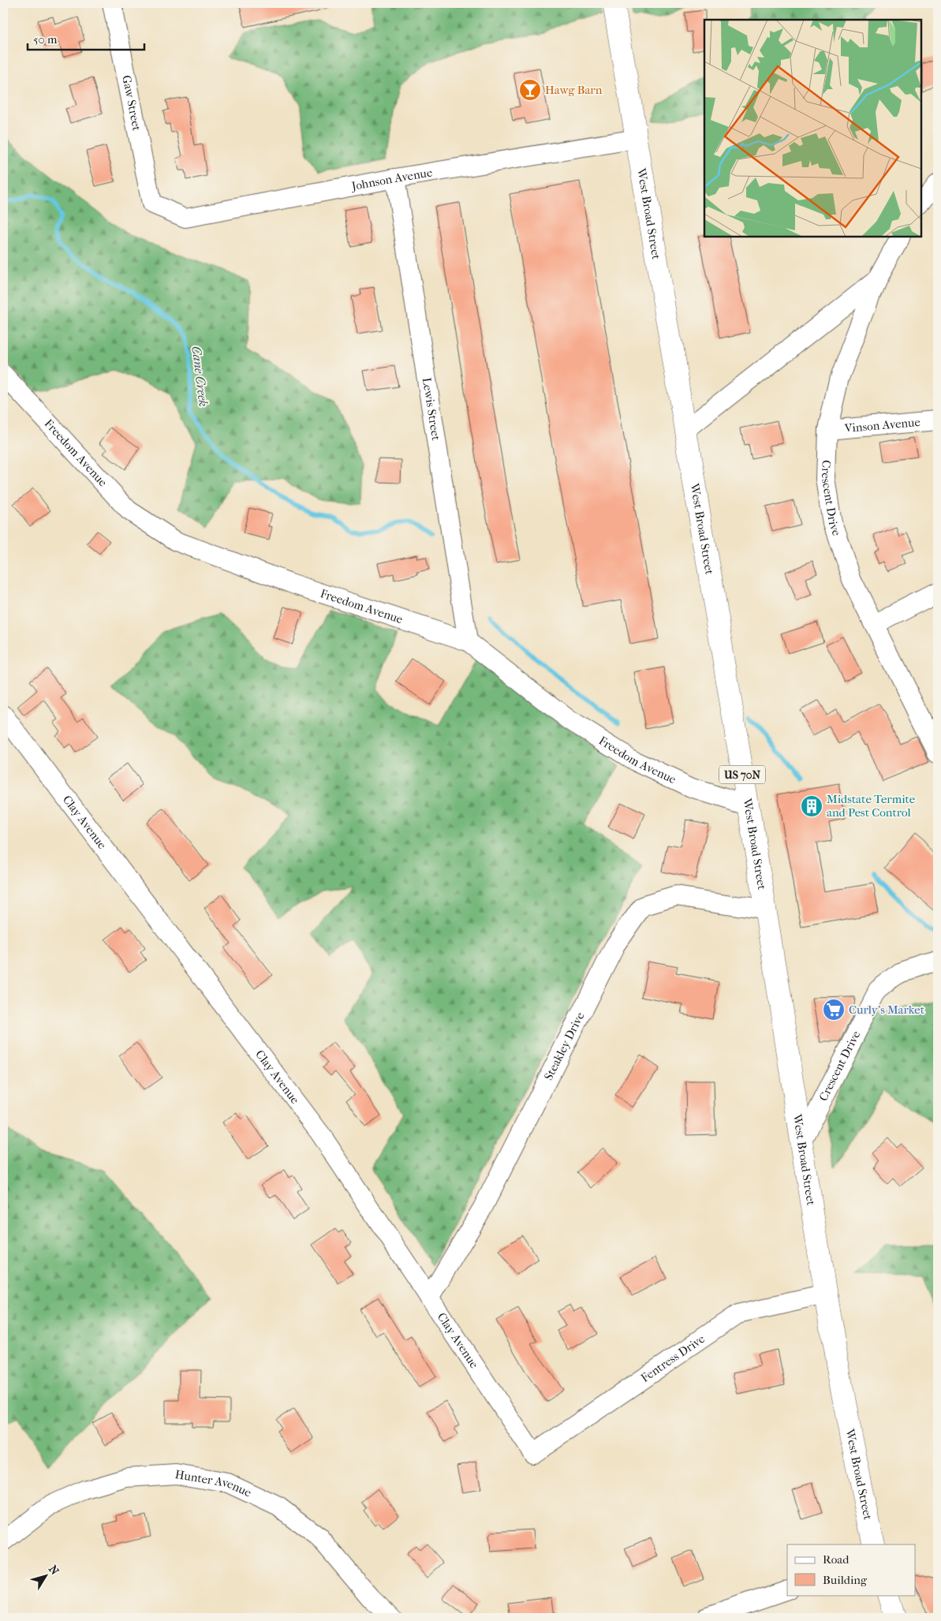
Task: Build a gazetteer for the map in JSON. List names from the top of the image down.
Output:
{
  "streets": {
    "main road": ["West Broad Street", "US 70N"],
    "street": [
      "Gaw Street",
      "Johnson Avenue",
      "Lewis Street",
      "Vinson Avenue",
      "Freedom Avenue",
      "Crescent Drive",
      "Clay Avenue",
      "Steakley Drive",
      "Fentress Drive",
      "Hunter Avenue"
    ]
  },
  "crossings": [
    ["Gaw Street", "Johnson Avenue"],
    ["Johnson Avenue", "West Broad Street"],
    ["Johnson Avenue", "Lewis Street"],
    ["West Broad Street", "Freedom Avenue"],
    ["West Broad Street", "Crescent Drive"],
    ["West Broad Street", "Steakley Drive"],
    ["West Broad Street", "Fentress Drive"],
    ["Lewis Street", "Freedom Avenue"],
    ["Vinson Avenue", "Crescent Drive"],
    ["Clay Avenue", "Steakley Drive"],
    ["Clay Avenue", "Fentress Drive"]
  ],
  "water": ["Cane Creek"],
  "places": {
    "bar": ["Hawg Barn"],
    "building": ["Midstate Termite and Pest Control"],
    "supermarket": ["Curly's Market"]
  },
  "legend": ["Road", "Building"],
  "scale_bar": "50 m",
  "north": "top right"
}
